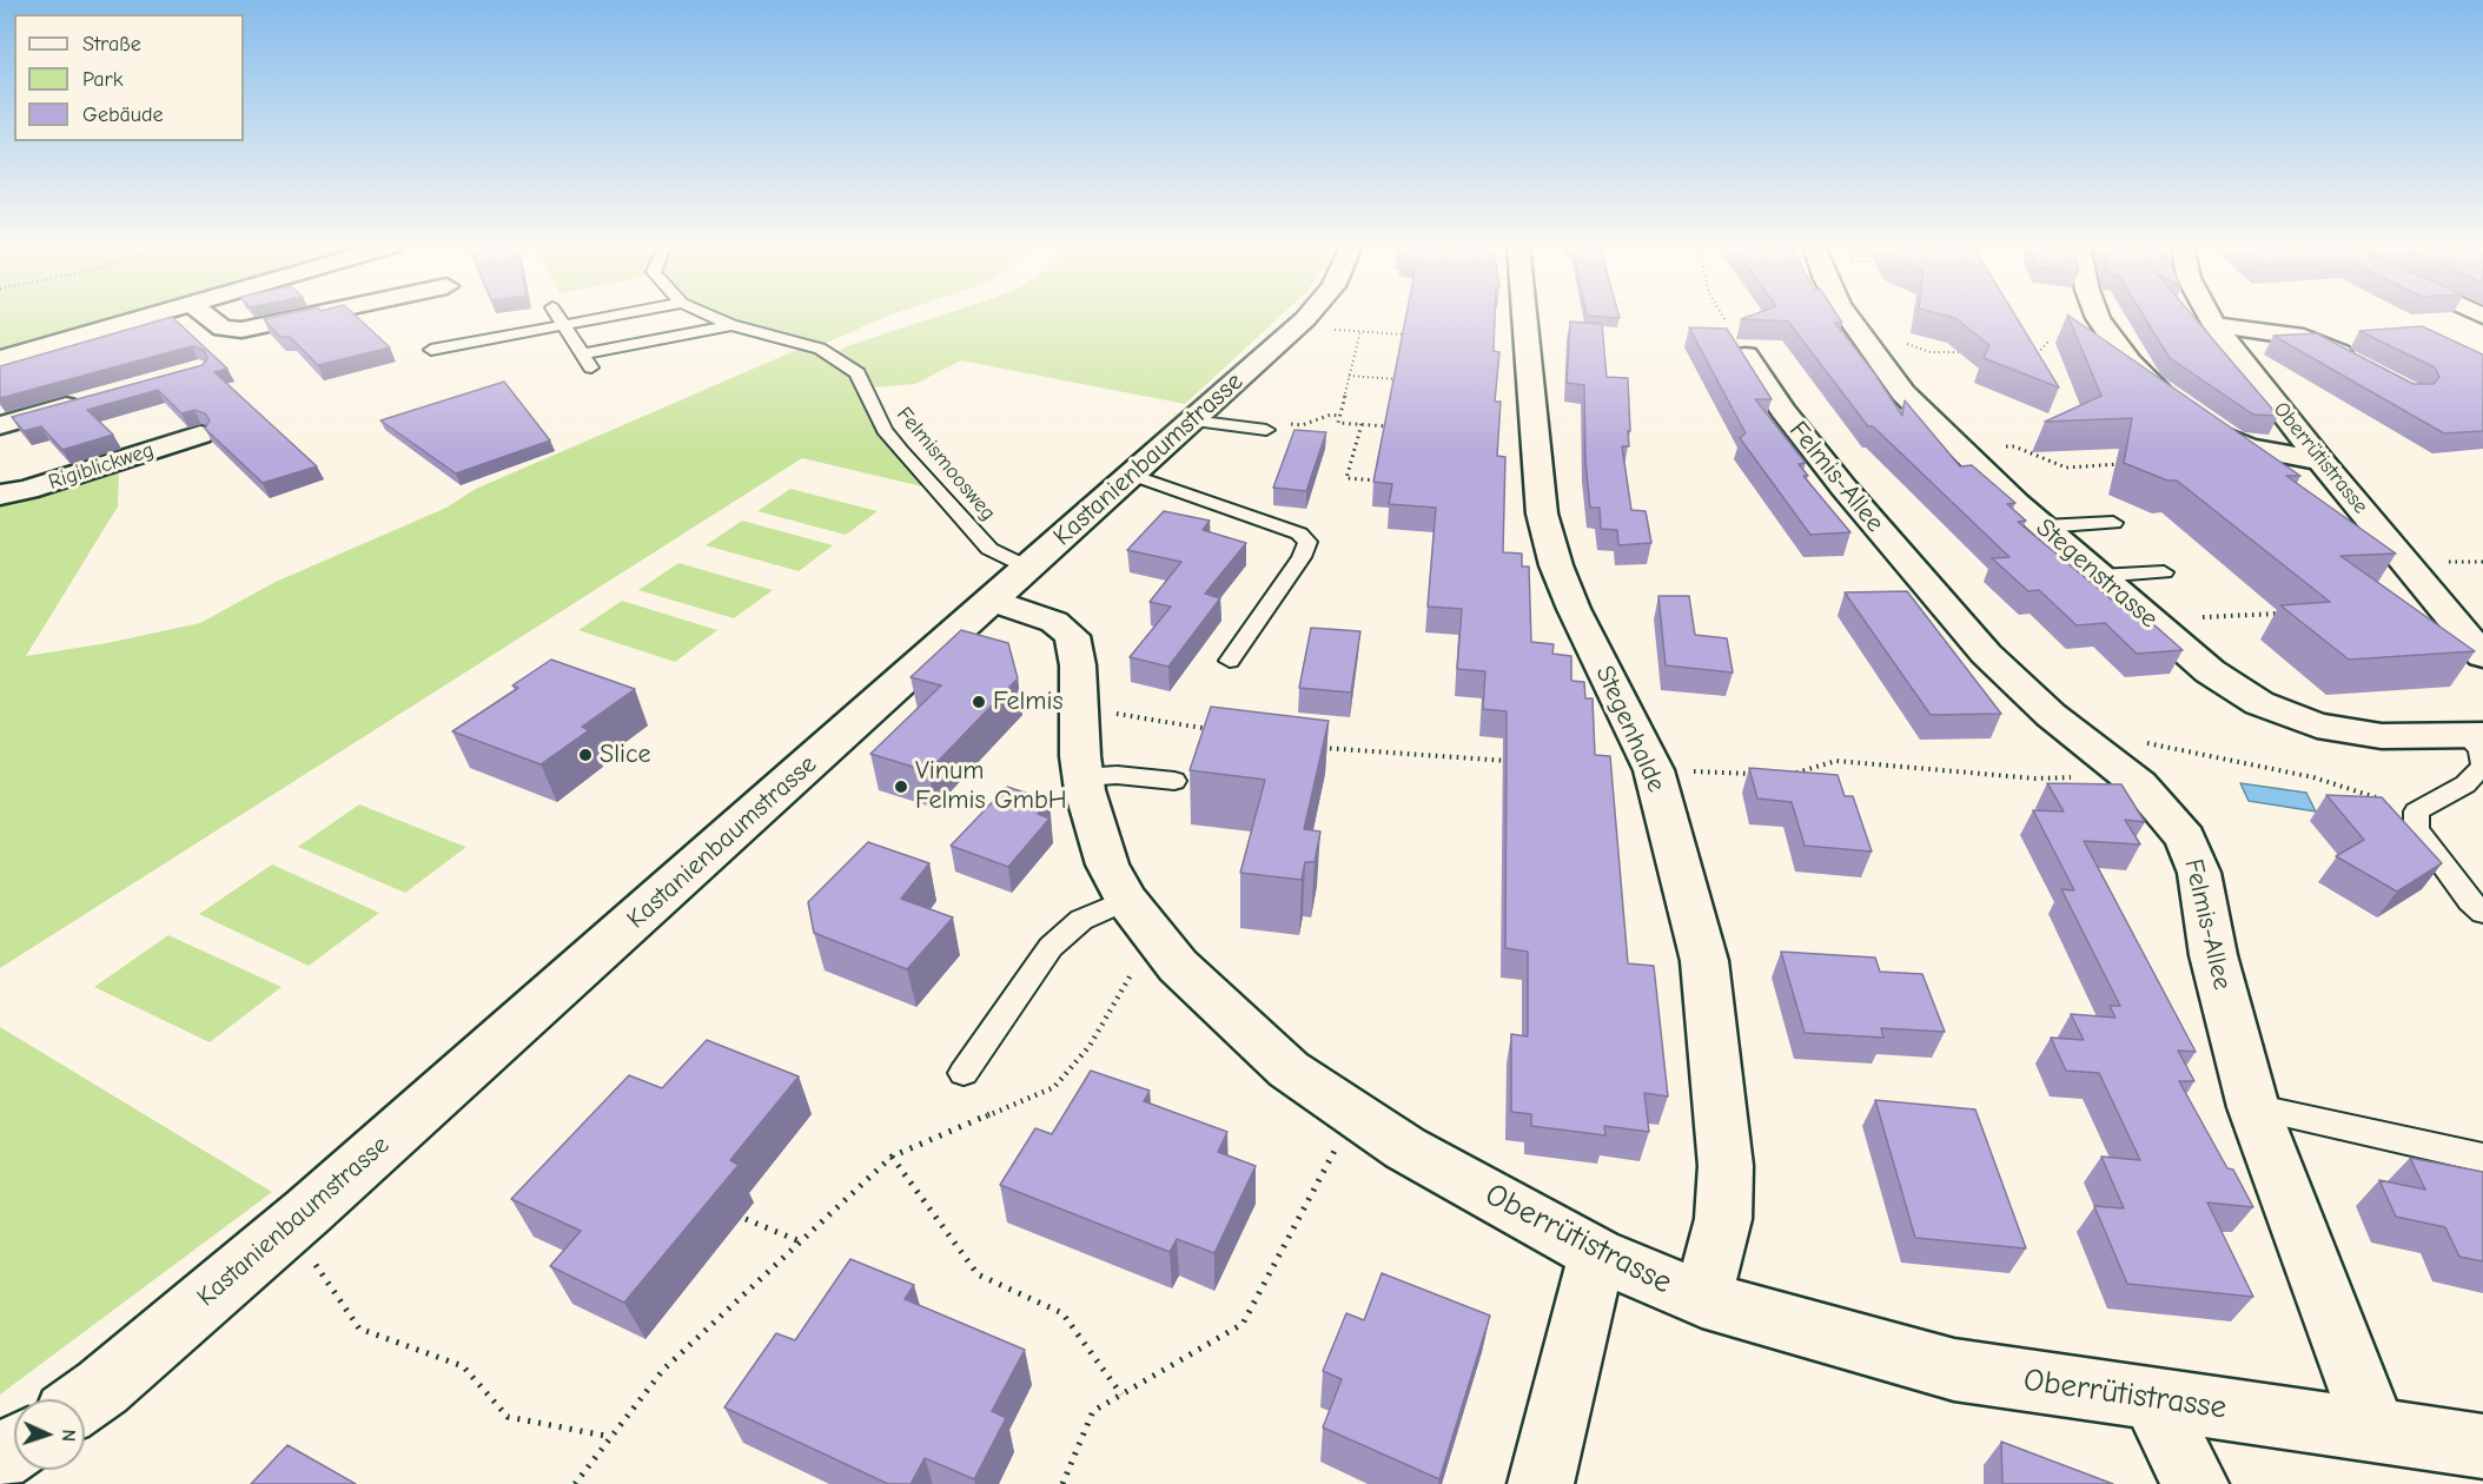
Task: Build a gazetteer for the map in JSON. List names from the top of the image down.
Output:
{
  "streets": {
    "street": [
      "Oberrütistrasse",
      "Kastanienbaumstrasse",
      "Rigiblickweg",
      "Felmis-Allee",
      "Stegenstrasse",
      "Stegenhalde"
    ],
    "lane": ["Felmismoosweg"]
  },
  "crossings": [
    ["Oberrütistrasse", "Kastanienbaumstrasse"],
    ["Oberrütistrasse", "Felmismoosweg"],
    ["Oberrütistrasse", "Felmis-Allee"],
    ["Oberrütistrasse", "Stegenhalde"],
    ["Kastanienbaumstrasse", "Felmismoosweg"]
  ],
  "places": ["Felmis", "Slice", "Vinum Felmis GmbH"],
  "legend": ["Straße", "Park", "Gebäude"],
  "north": "right"
}
